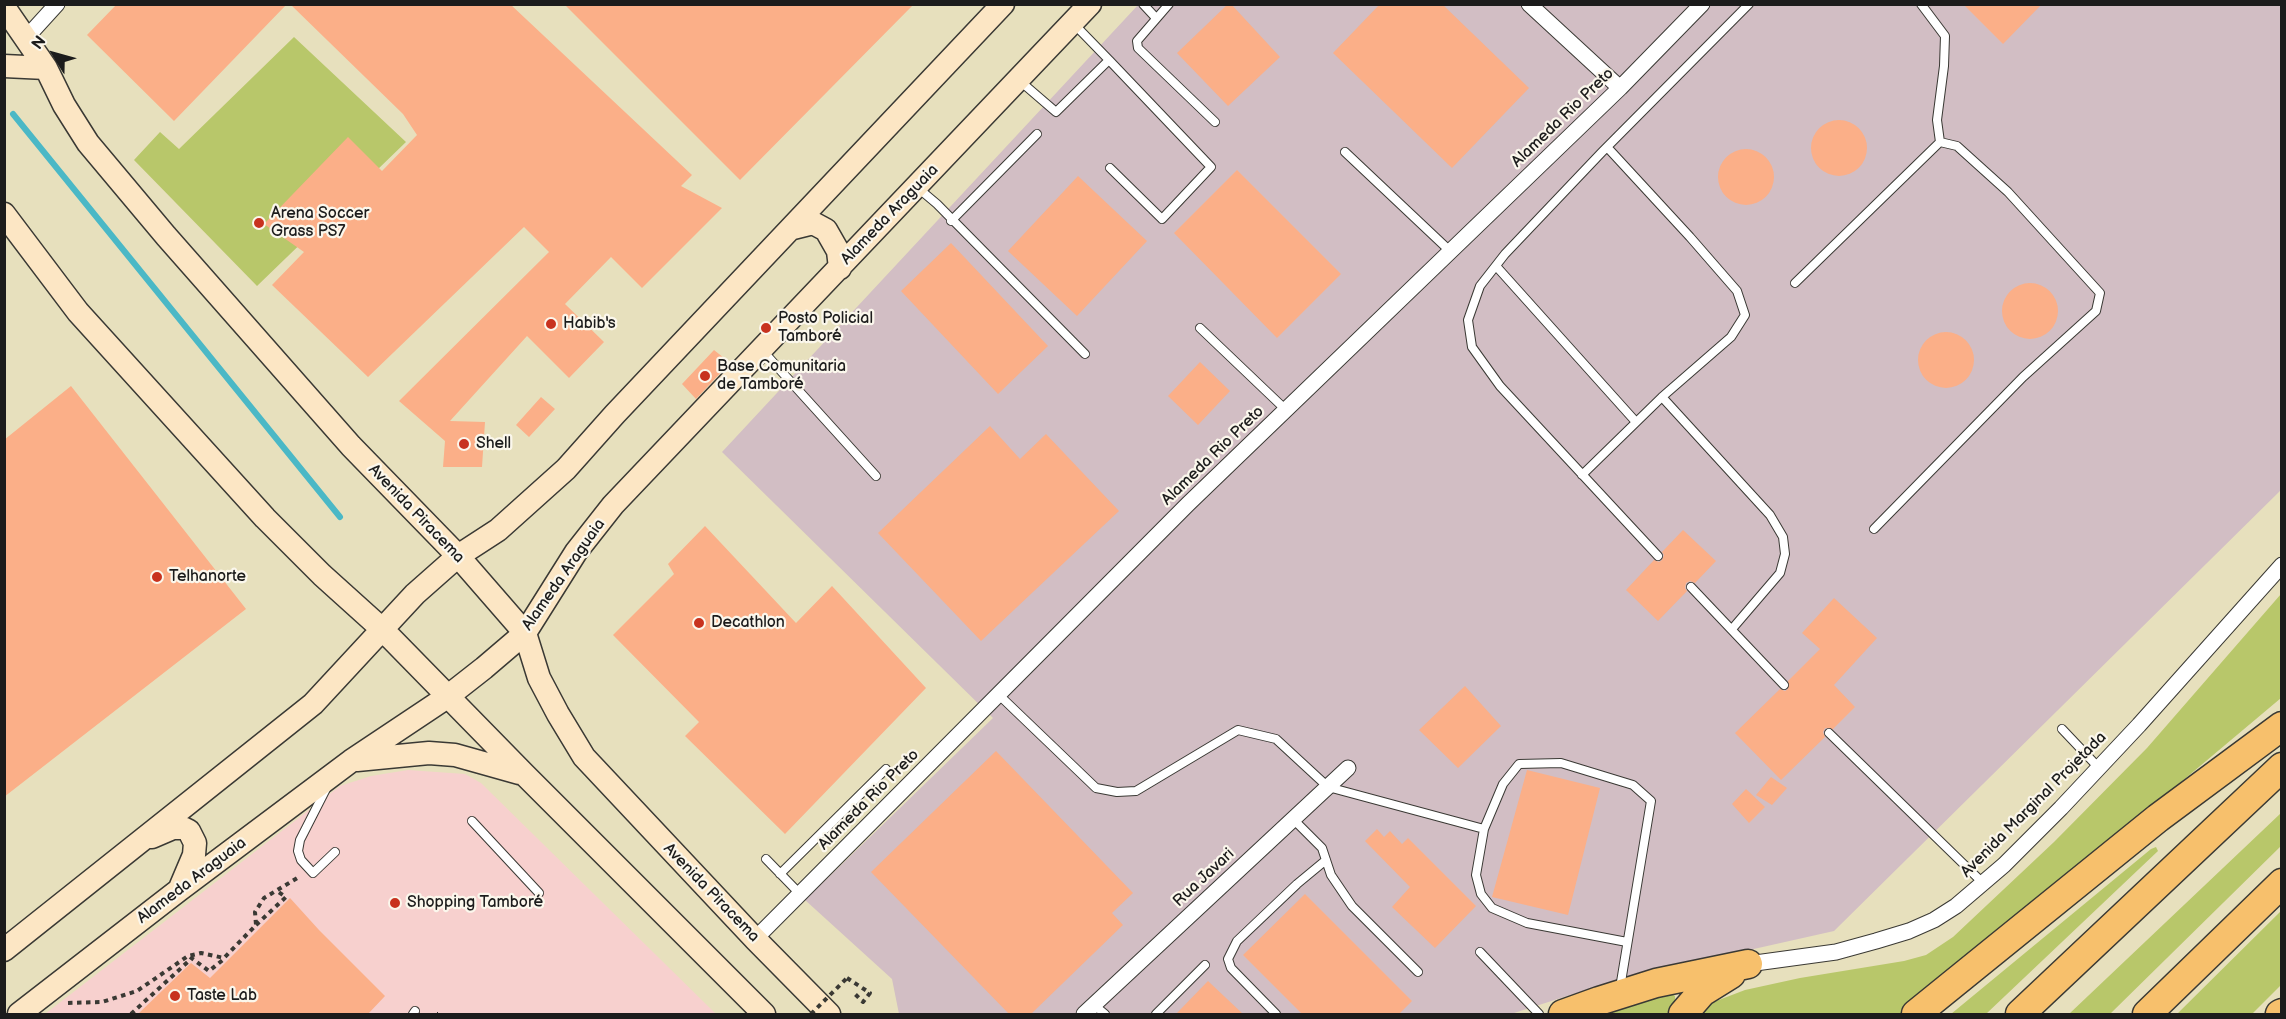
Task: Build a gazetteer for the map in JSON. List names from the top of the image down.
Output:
{
  "streets": {
    "main road": ["Alameda Araguaia", "Avenida Piracema"],
    "street": ["Alameda Rio Preto", "Avenida Marginal Projetada", "Rua Javari"]
  },
  "crossings": [
    ["Alameda Rio Preto", "Avenida Piracema"],
    ["Alameda Araguaia", "Avenida Piracema"]
  ],
  "places": [
    "Arena Soccer Grass PS7",
    "Habib's",
    "Posto Policial Tamboré",
    "Base Comunitaria de Tamboré",
    "Shell",
    "Telhanorte",
    "Decathlon",
    "Shopping Tamboré",
    "Taste Lab"
  ],
  "north": "top left"
}
